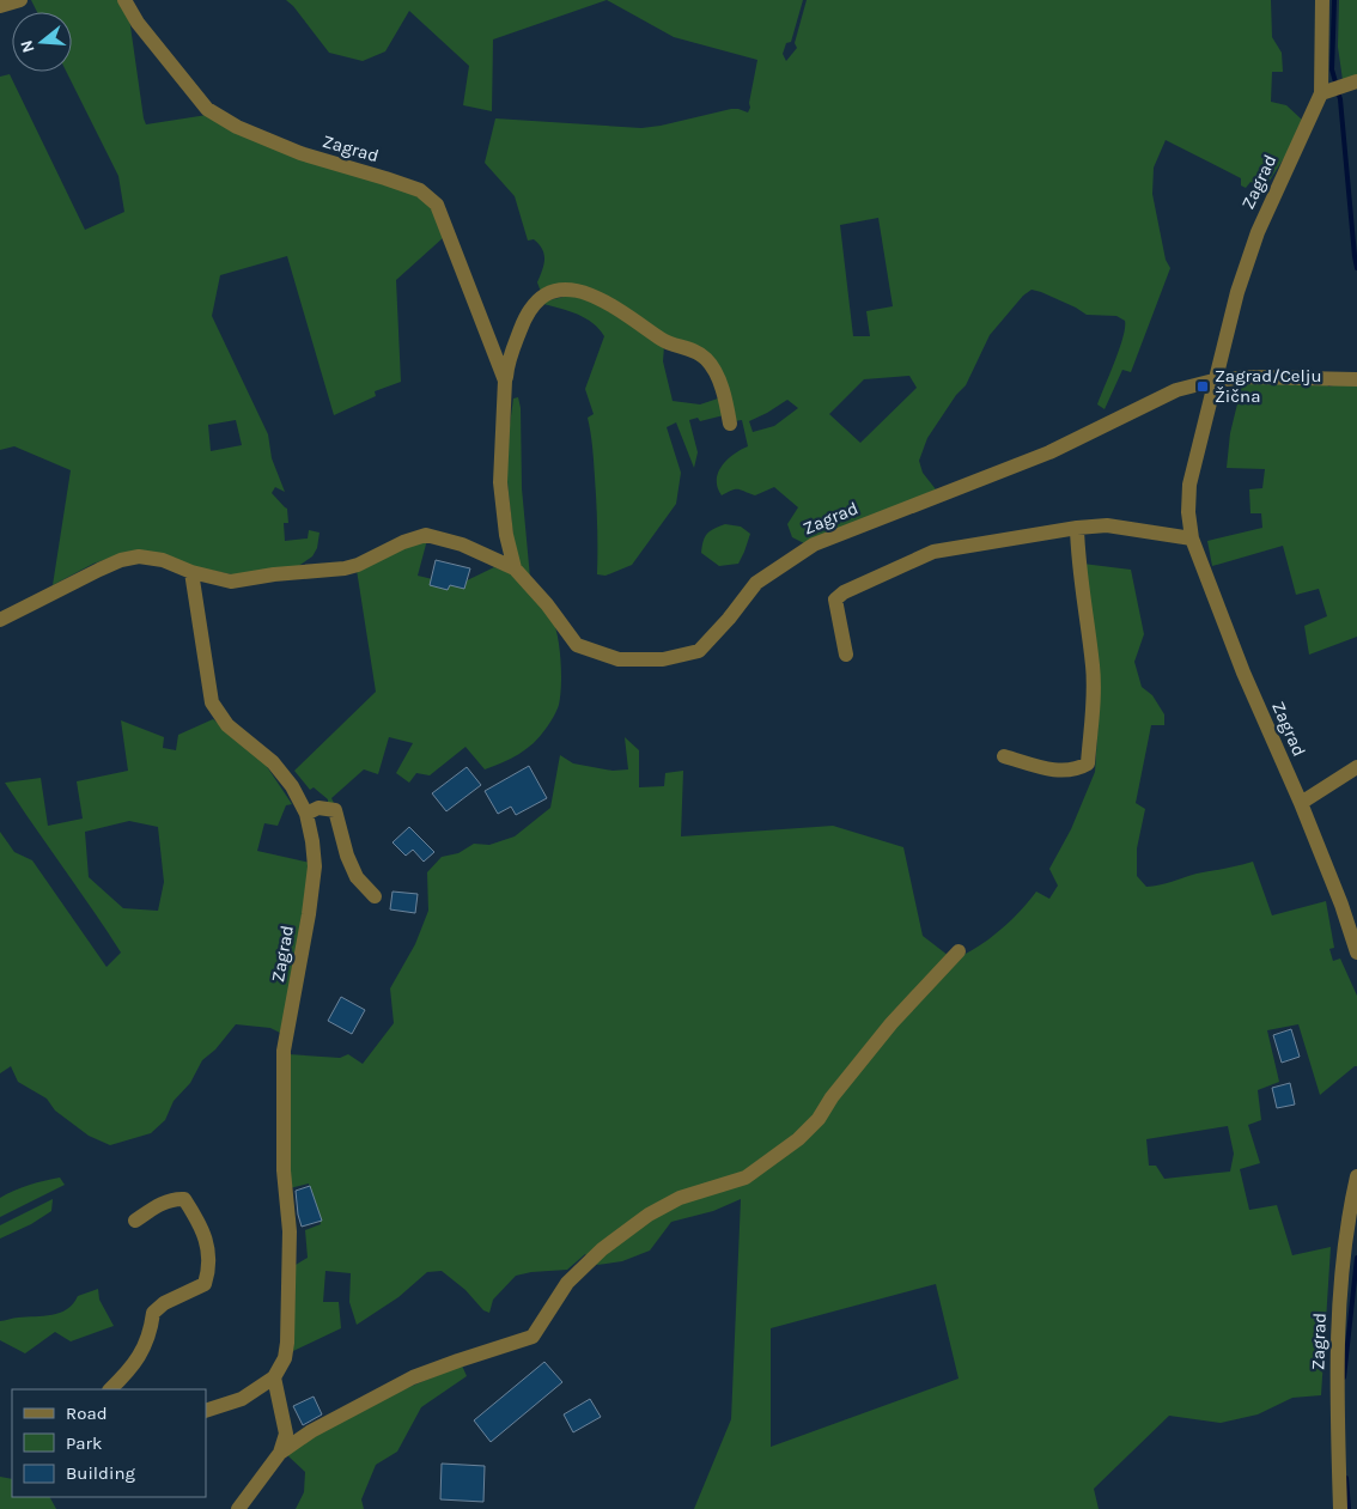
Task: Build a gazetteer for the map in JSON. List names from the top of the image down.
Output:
{
  "streets": {
    "street": ["Zagrad"]
  },
  "places": {
    "transit": ["Zagrad/Celju Žična"]
  },
  "legend": ["Road", "Park", "Building"],
  "north": "left"
}
